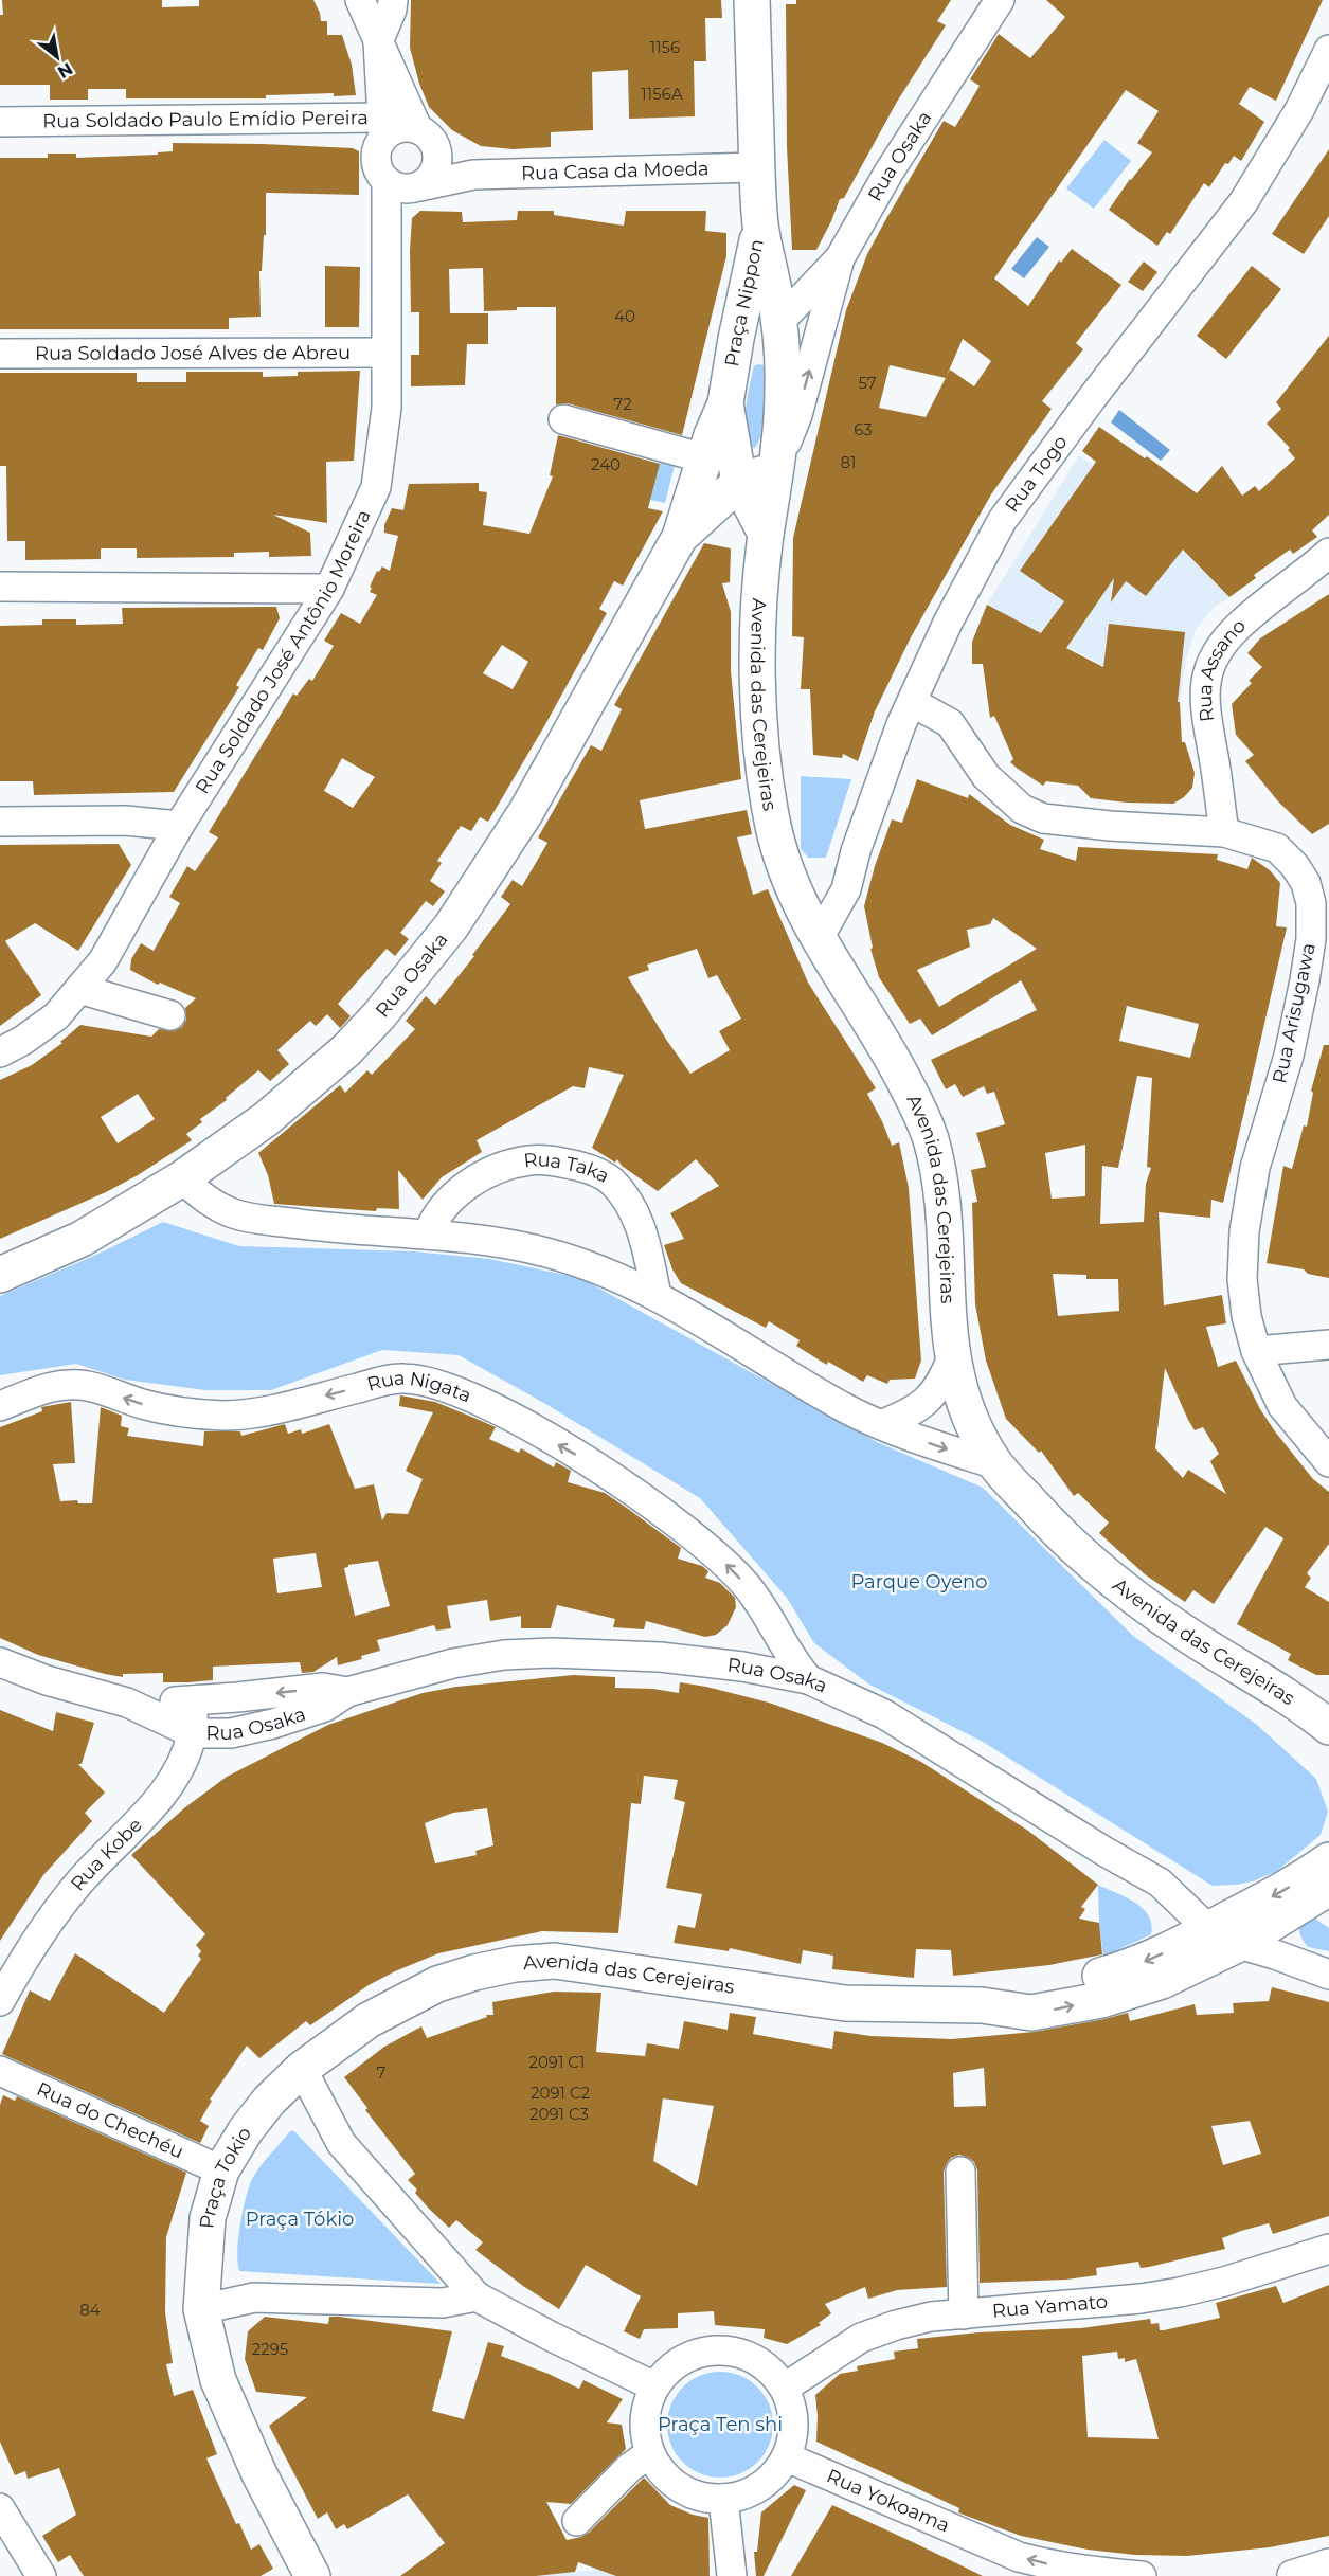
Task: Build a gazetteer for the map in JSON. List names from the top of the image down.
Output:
{
  "streets": {
    "main road": [
      "Rua Osaka",
      "Praça Nippon",
      "Avenida das Cerejeiras",
      "Praça Tokio"
    ],
    "street": [
      "Rua Soldado Paulo Emídio Pereira",
      "Rua Casa da Moeda",
      "Rua Soldado José Alves de Abreu",
      "Rua Togo",
      "Rua Soldado José Antônio Moreira",
      "Rua Assano",
      "Rua Arisugawa",
      "Rua Taka",
      "Rua Nigata",
      "Rua Kobe",
      "Rua do Chechéu",
      "Rua Yamato",
      "Rua Yokoama"
    ]
  },
  "crossings": [
    ["Rua Soldado Paulo Emídio Pereira", "Rua Casa da Moeda"],
    ["Rua Soldado Paulo Emídio Pereira", "Rua Soldado José Antônio Moreira"],
    ["Rua Osaka", "Praça Nippon"],
    ["Rua Osaka", "Avenida das Cerejeiras"],
    ["Rua Osaka", "Rua Nigata"],
    ["Rua Osaka", "Rua Kobe"],
    ["Rua Casa da Moeda", "Rua Soldado José Antônio Moreira"],
    ["Praça Nippon", "Avenida das Cerejeiras"],
    ["Rua Soldado José Alves de Abreu", "Rua Soldado José Antônio Moreira"],
    ["Rua Togo", "Avenida das Cerejeiras"],
    ["Rua Togo", "Rua Arisugawa"],
    ["Rua Assano", "Rua Arisugawa"],
    ["Avenida das Cerejeiras", "Praça Tokio"],
    ["Rua do Chechéu", "Praça Tokio"],
    ["Rua Yamato", "Rua Yokoama"]
  ],
  "one_way": ["Rua Yokoama"],
  "parks": ["Parque Oyeno", "Praça Tókio", "Praça Ten shi"],
  "house_numbers": [
    "1156",
    "1156A",
    "40",
    "57",
    "72",
    "63",
    "81",
    "240",
    "2091 C1",
    "7",
    "2091 C2",
    "2091 C3",
    "84",
    "2295"
  ],
  "north": "bottom right"
}
